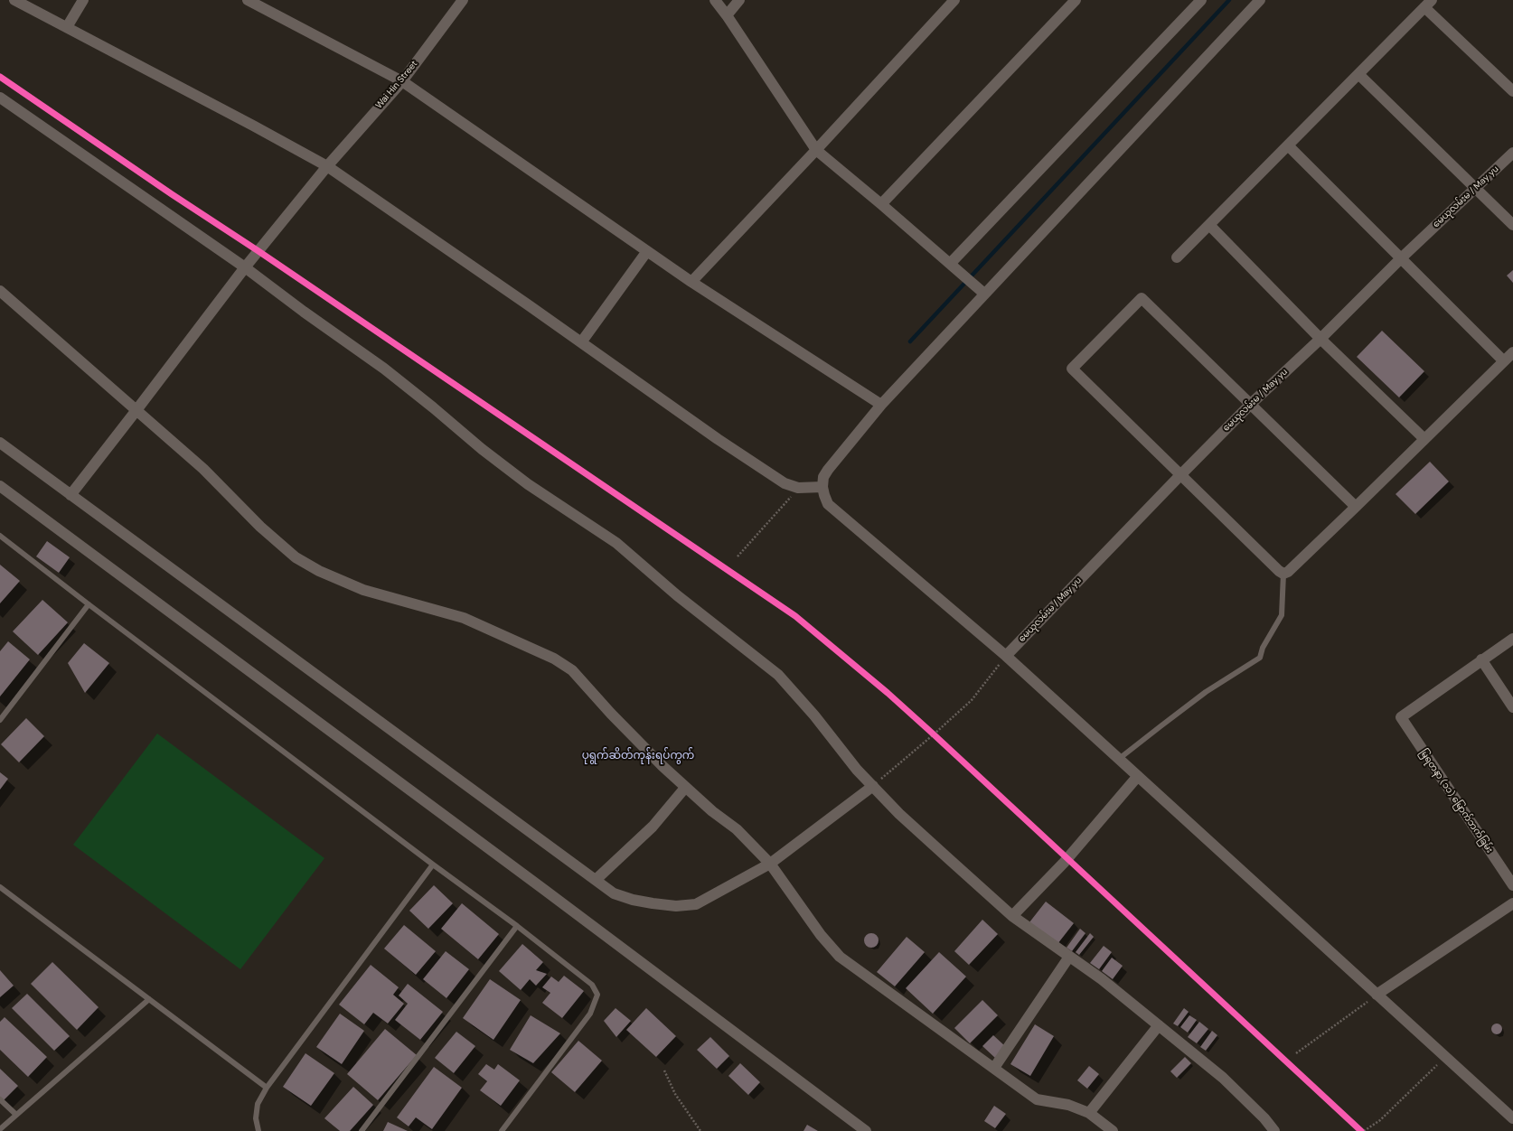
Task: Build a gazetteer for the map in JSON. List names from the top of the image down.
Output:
{
  "streets": {
    "street": ["Wai Hin Street", "မေယုလမ်းမ / May yu", "မြရတနာ (၁၁) မြောက်ဘက်ခြမ်း"]
  },
  "districts": ["ပုရွက်ဆိတ်ကုန်းရပ်ကွက်"]
}
